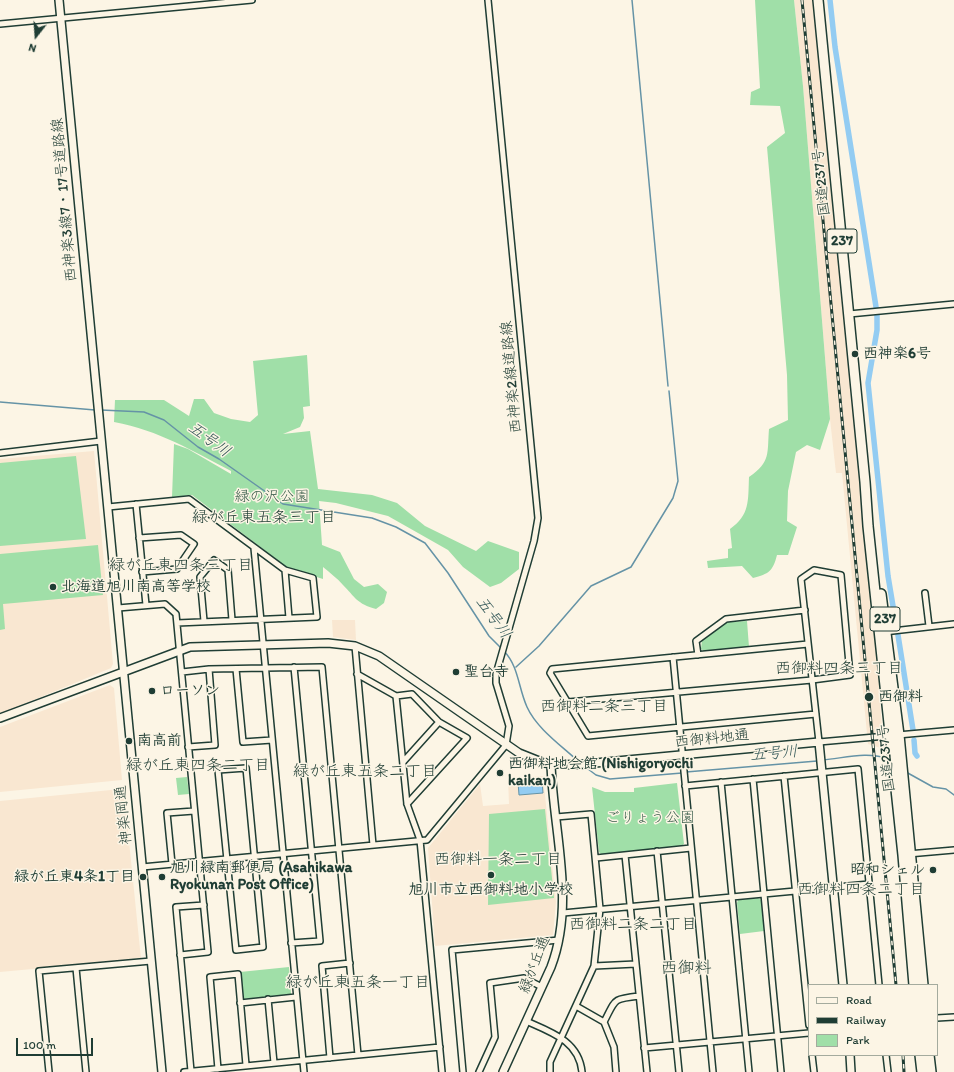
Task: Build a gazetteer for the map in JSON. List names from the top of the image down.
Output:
{
  "streets": {
    "highway": ["国道237号", "237"],
    "street": [
      "西神楽3線7・17号道路線",
      "西神楽2線道路線",
      "西御料地通",
      "神楽岡通",
      "緑が丘通"
    ]
  },
  "crossings": [
    ["西御料地通", "緑が丘通"]
  ],
  "districts": [
    "緑が丘東五条三丁目",
    "緑が丘東四条三丁目",
    "西御料四条三丁目",
    "西御料二条三丁目",
    "緑が丘東四条二丁目",
    "緑が丘東五条二丁目",
    "西御料一条二丁目",
    "西御料四条二丁目",
    "西御料二条二丁目",
    "西御料",
    "緑が丘東五条一丁目"
  ],
  "water": ["五号川"],
  "parks": ["緑の沢公園", "ごりょう公園"],
  "places": [
    "西神楽6号",
    "北海道旭川南高等学校",
    "聖台寺",
    "ローソン",
    "西御料",
    "南高前",
    "西御料地会館 (Nishigoryochi kaikan)",
    "昭和シェル",
    "旭川市立西御料地小学校",
    "緑が丘東4条1丁目",
    "旭川緑南郵便局 (Asahikawa Ryokunan Post Office)"
  ],
  "legend": ["Road", "Railway", "Park"],
  "scale_bar": "100 m",
  "north": "bottom"
}
